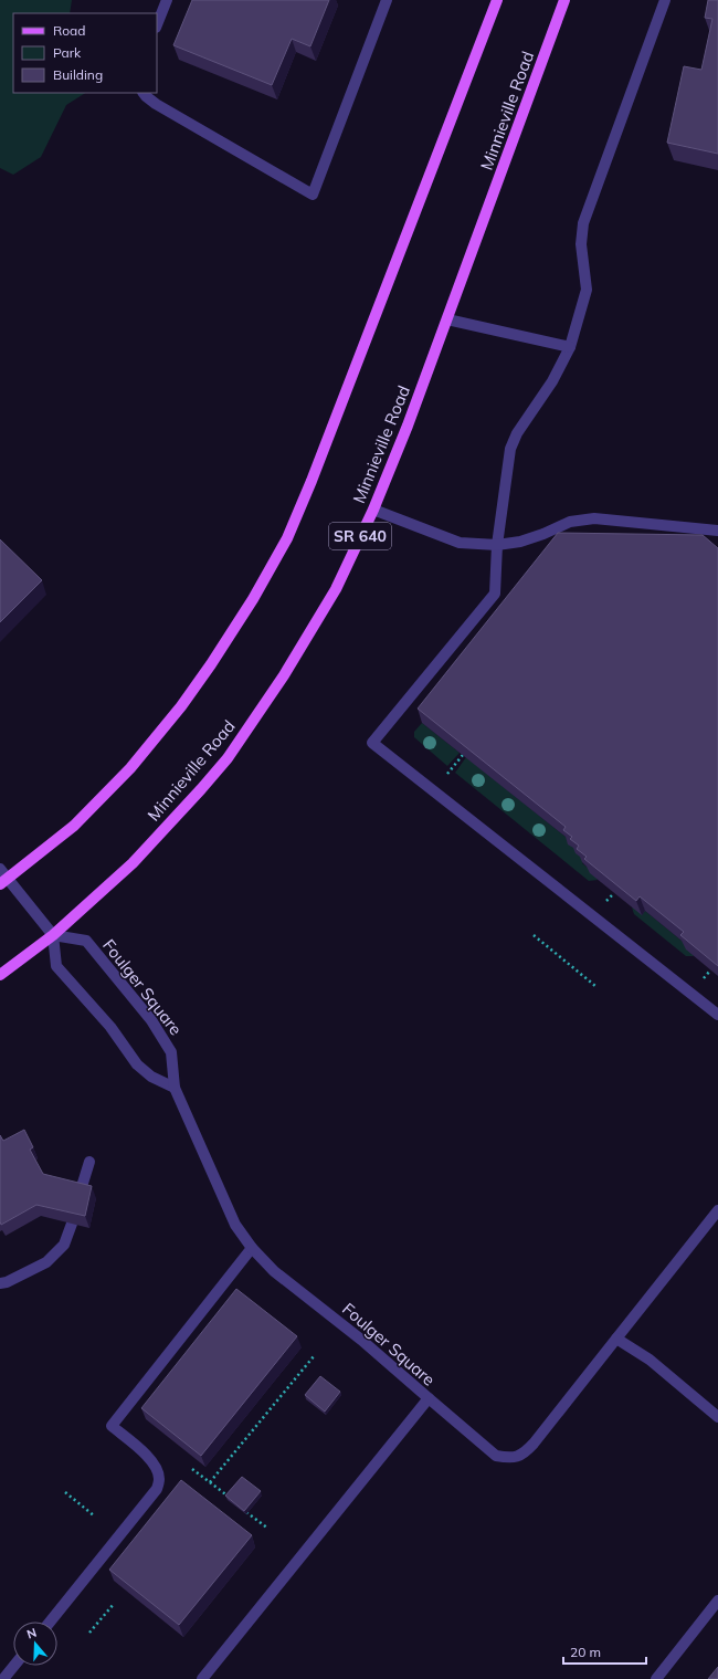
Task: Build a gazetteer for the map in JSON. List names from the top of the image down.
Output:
{
  "streets": {
    "main road": ["Minnieville Road", "SR 640"],
    "street": ["Foulger Square"]
  },
  "crossings": [
    ["Minnieville Road", "Foulger Square"]
  ],
  "legend": ["Road", "Park", "Building"],
  "scale_bar": "20 m",
  "north": "top"
}
